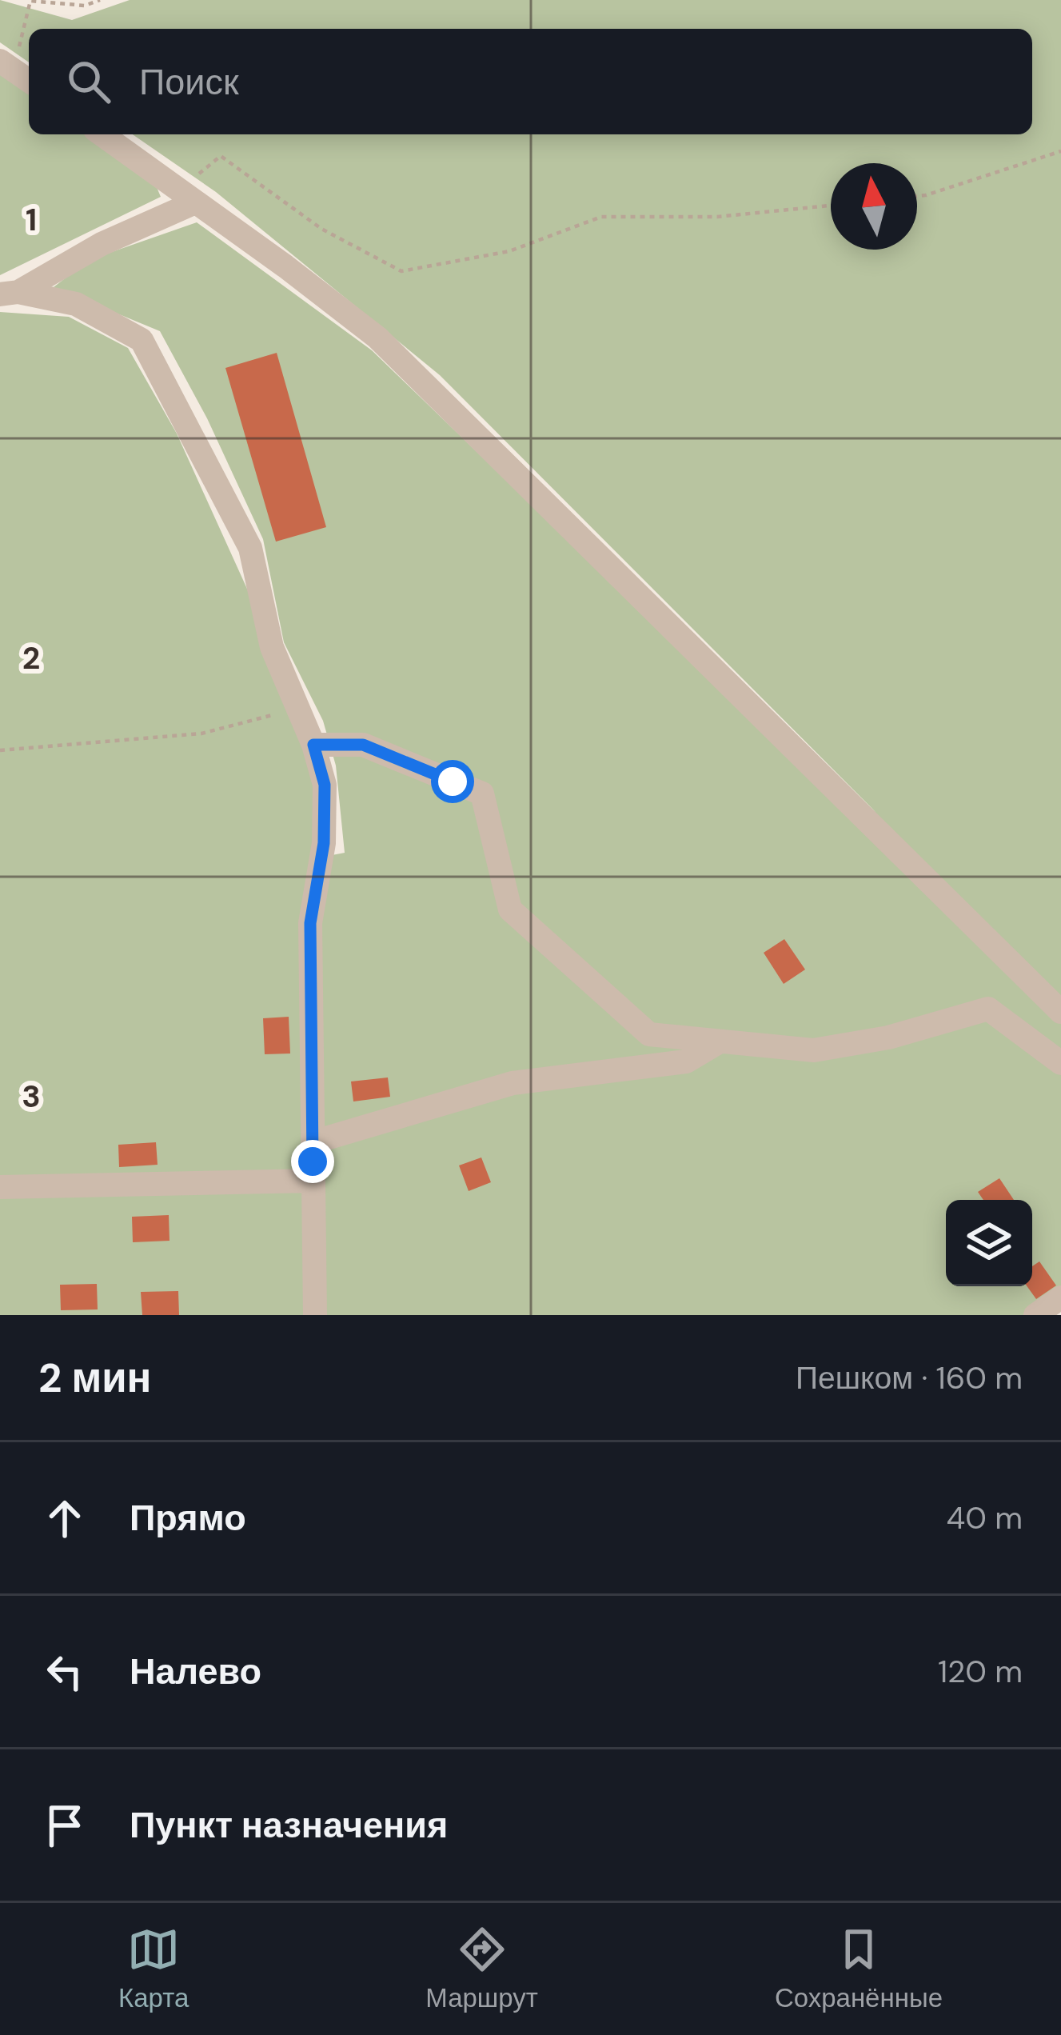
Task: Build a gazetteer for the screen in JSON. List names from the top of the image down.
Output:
{
  "north": "top",
  "page": {
    "search": "Поиск",
    "heading": ["2 мин", "Пешком · 160 m"],
    "list": [
      ["Прямо", "40 m"],
      ["Налево", "120 m"],
      "Пункт назначения"
    ],
    "nav": ["Карта", "Маршрут", "Сохранённые"]
  },
  "grid": {
    "rows": ["1", "2", "3"]
  }
}
